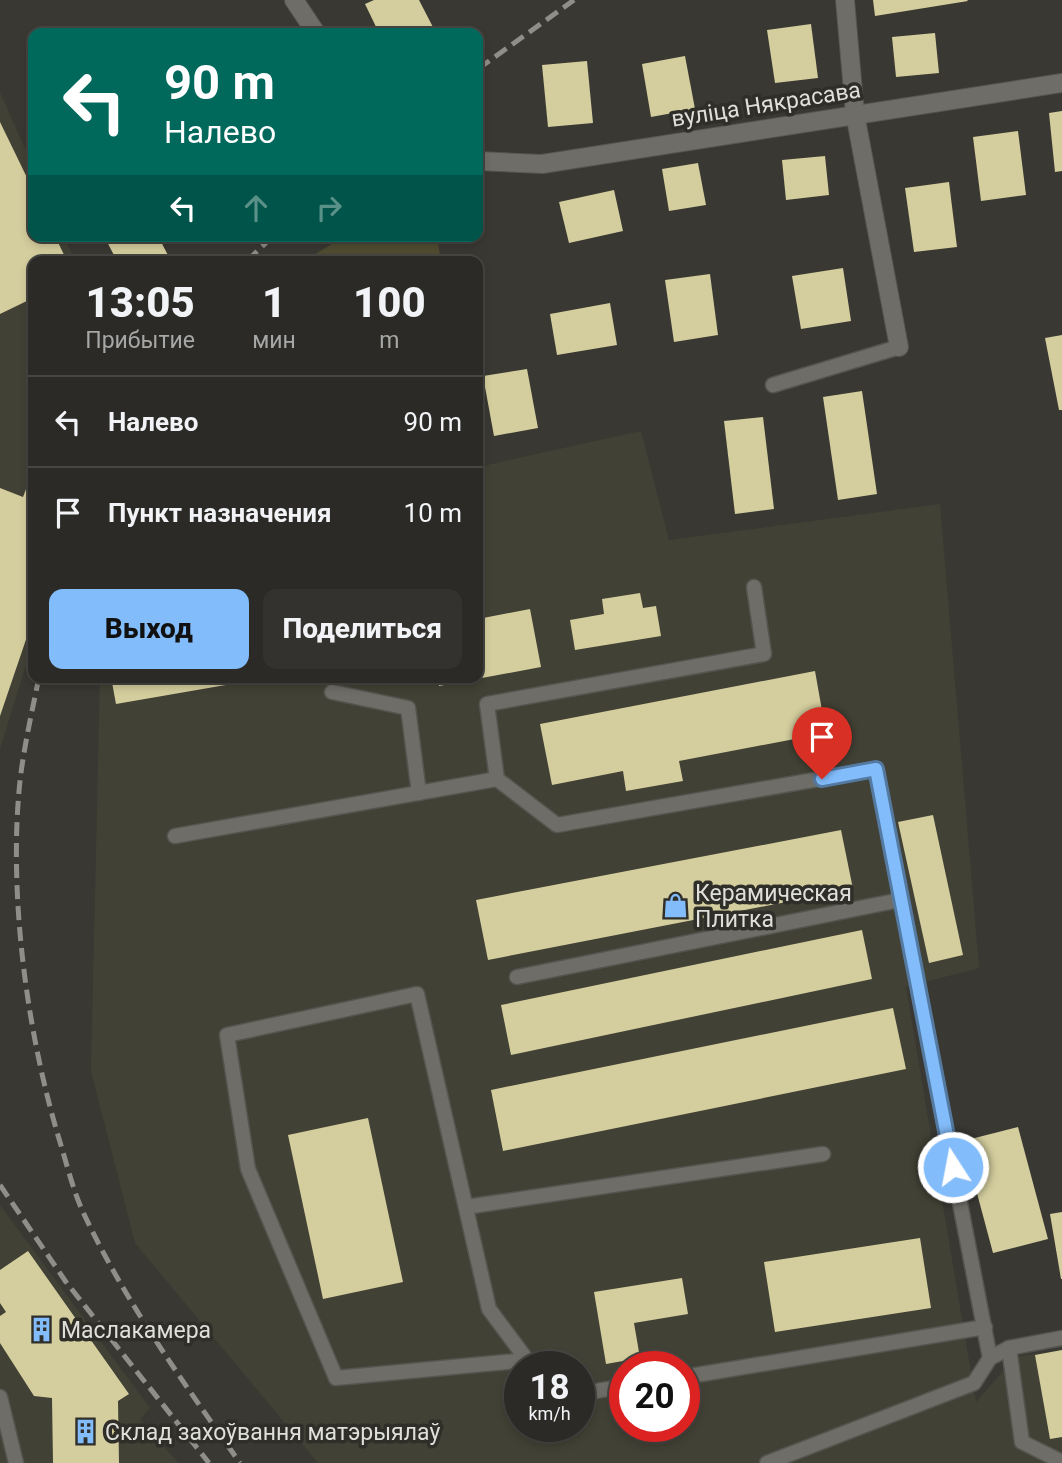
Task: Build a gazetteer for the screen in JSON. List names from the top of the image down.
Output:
{
  "streets": {
    "main road": ["вуліца Някрасава"]
  },
  "places": {
    "shop": ["Керамическая Плитка"],
    "building": ["Маслакамера", "Склад захоўвання матэрыялаў"]
  },
  "page": {
    "turn": ["90 m", "Налево"],
    "eta": [
      "13:05",
      "Прибытие",
      "1",
      "мин",
      "100",
      "m"
    ],
    "list": [
      {
        "name": "Налево",
        "value": "90 m"
      },
      {
        "name": "Пункт назначения",
        "value": "10 m"
      }
    ],
    "buttons": ["Выход", "Поделиться"],
    "speed": "18 km/h",
    "limit": "20"
  }
}
